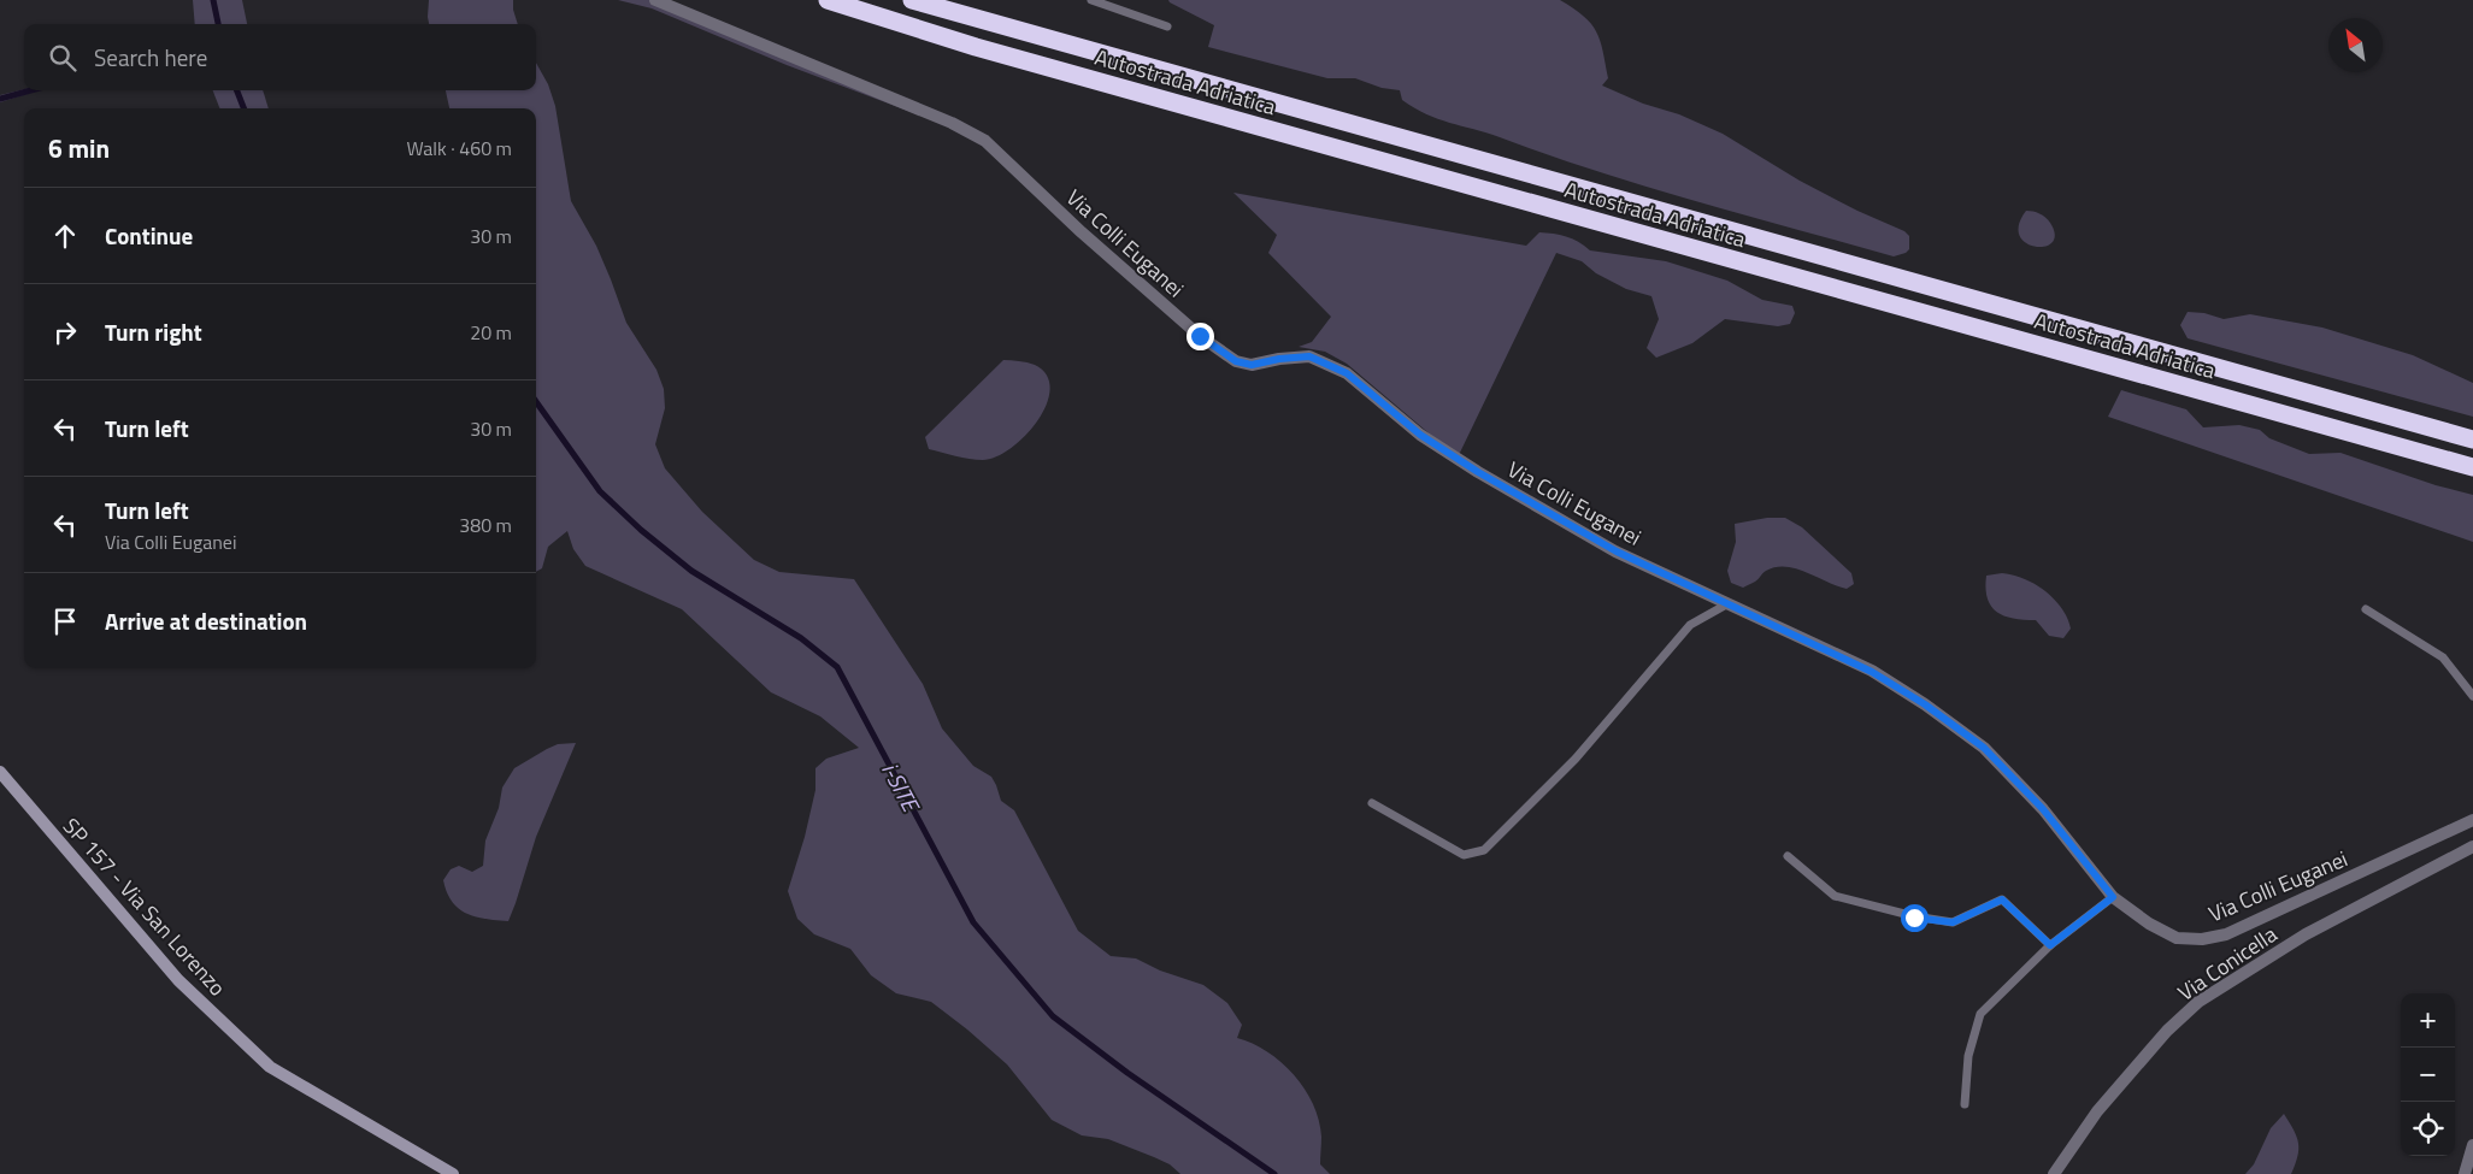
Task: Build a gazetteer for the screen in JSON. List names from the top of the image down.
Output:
{
  "streets": {
    "highway": ["Autostrada Adriatica"],
    "main road": ["SP 157 - Via San Lorenzo"],
    "street": ["Via Colli Euganei", "Via Conicella"]
  },
  "water": ["i-SITE"],
  "north": "top left",
  "page": {
    "search": "Search here",
    "heading": ["6 min", "Walk · 460 m"],
    "list": [
      ["Continue", "30 m"],
      ["Turn right", "20 m"],
      ["Turn left", "30 m"],
      ["Turn left", "Via Colli Euganei", "380 m"],
      "Arrive at destination"
    ],
    "map_buttons": ["+", "−"]
  }
}
